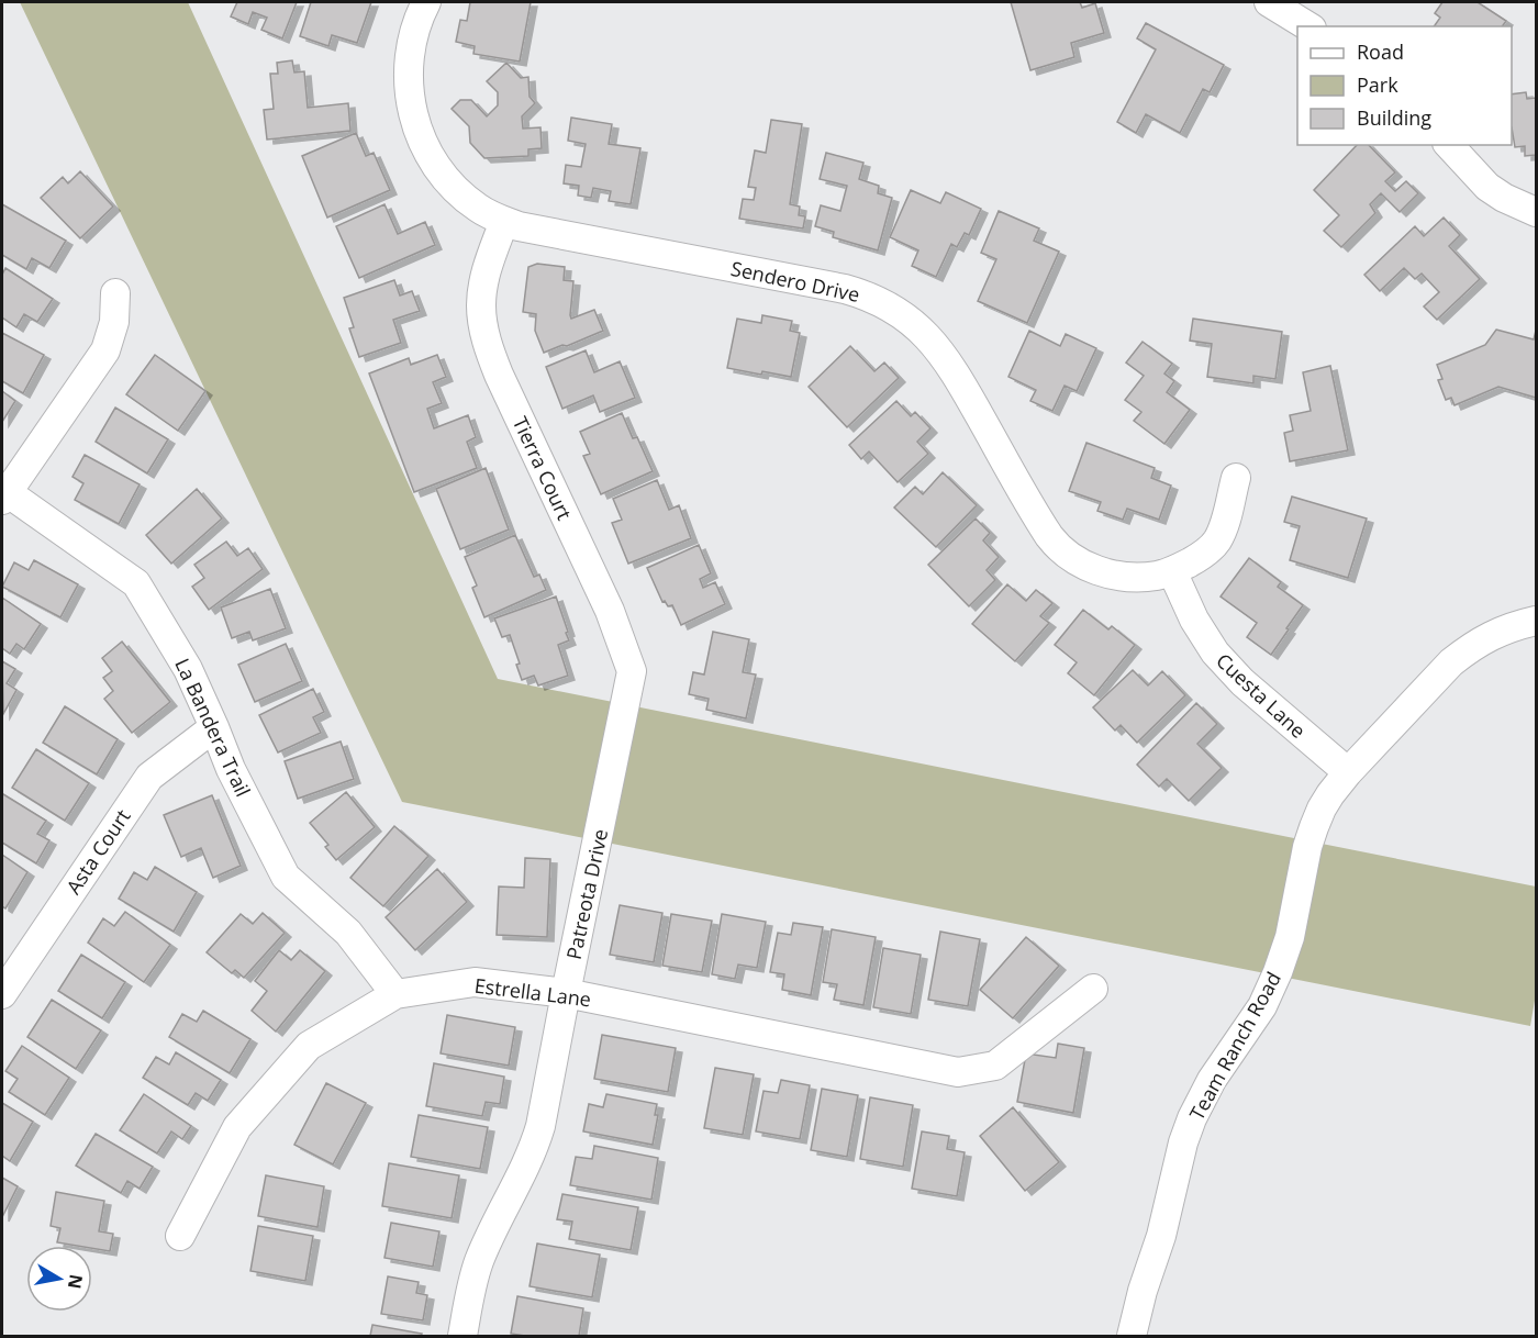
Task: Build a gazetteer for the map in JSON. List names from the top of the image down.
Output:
{
  "streets": {
    "street": [
      "Sendero Drive",
      "Tierra Court",
      "Cuesta Lane",
      "La Bandera Trail",
      "Asta Court",
      "Patreota Drive",
      "Estrella Lane",
      "Team Ranch Road"
    ]
  },
  "crossings": [
    ["Sendero Drive", "Tierra Court"],
    ["Sendero Drive", "Cuesta Lane"],
    ["Tierra Court", "Patreota Drive"],
    ["Cuesta Lane", "Team Ranch Road"],
    ["La Bandera Trail", "Asta Court"],
    ["La Bandera Trail", "Estrella Lane"],
    ["Patreota Drive", "Estrella Lane"]
  ],
  "legend": ["Road", "Park", "Building"],
  "north": "right"
}
